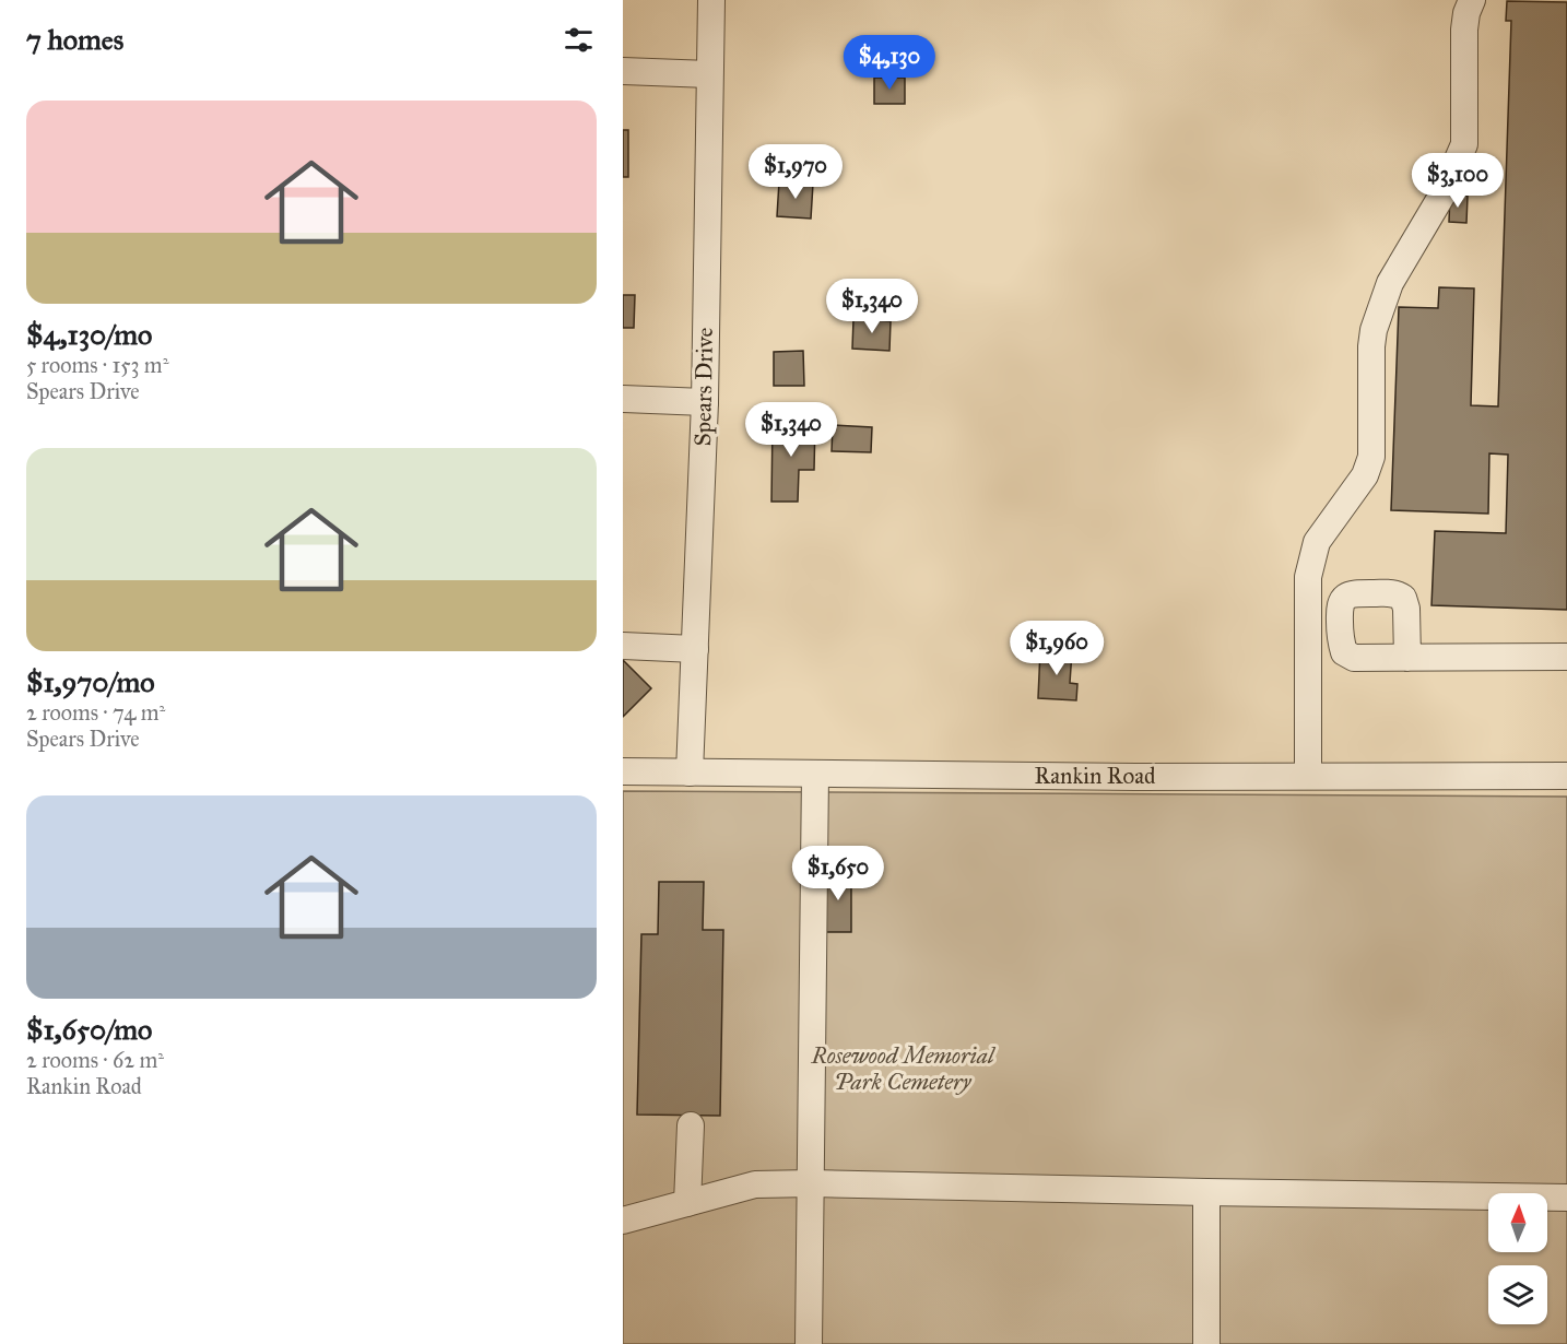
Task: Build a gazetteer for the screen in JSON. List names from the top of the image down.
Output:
{
  "streets": {
    "street": ["Spears Drive", "Rankin Road"]
  },
  "crossings": [
    ["Spears Drive", "Rankin Road"]
  ],
  "parks": ["Rosewood Memorial Park Cemetery"],
  "north": "top",
  "page": {
    "heading": "7 homes",
    "price": [
      "$4,130",
      "$1,970",
      "$3,100",
      "$1,340",
      "$1,340",
      "$1,960",
      "$1,650"
    ],
    "list": [
      {
        "name": "$4,130/mo",
        "note": "5 rooms · 153 m² · Spears Drive"
      },
      {
        "name": "$1,970/mo",
        "note": "2 rooms · 74 m² · Spears Drive"
      },
      {
        "name": "$1,650/mo",
        "note": "2 rooms · 62 m² · Rankin Road"
      }
    ]
  }
}
